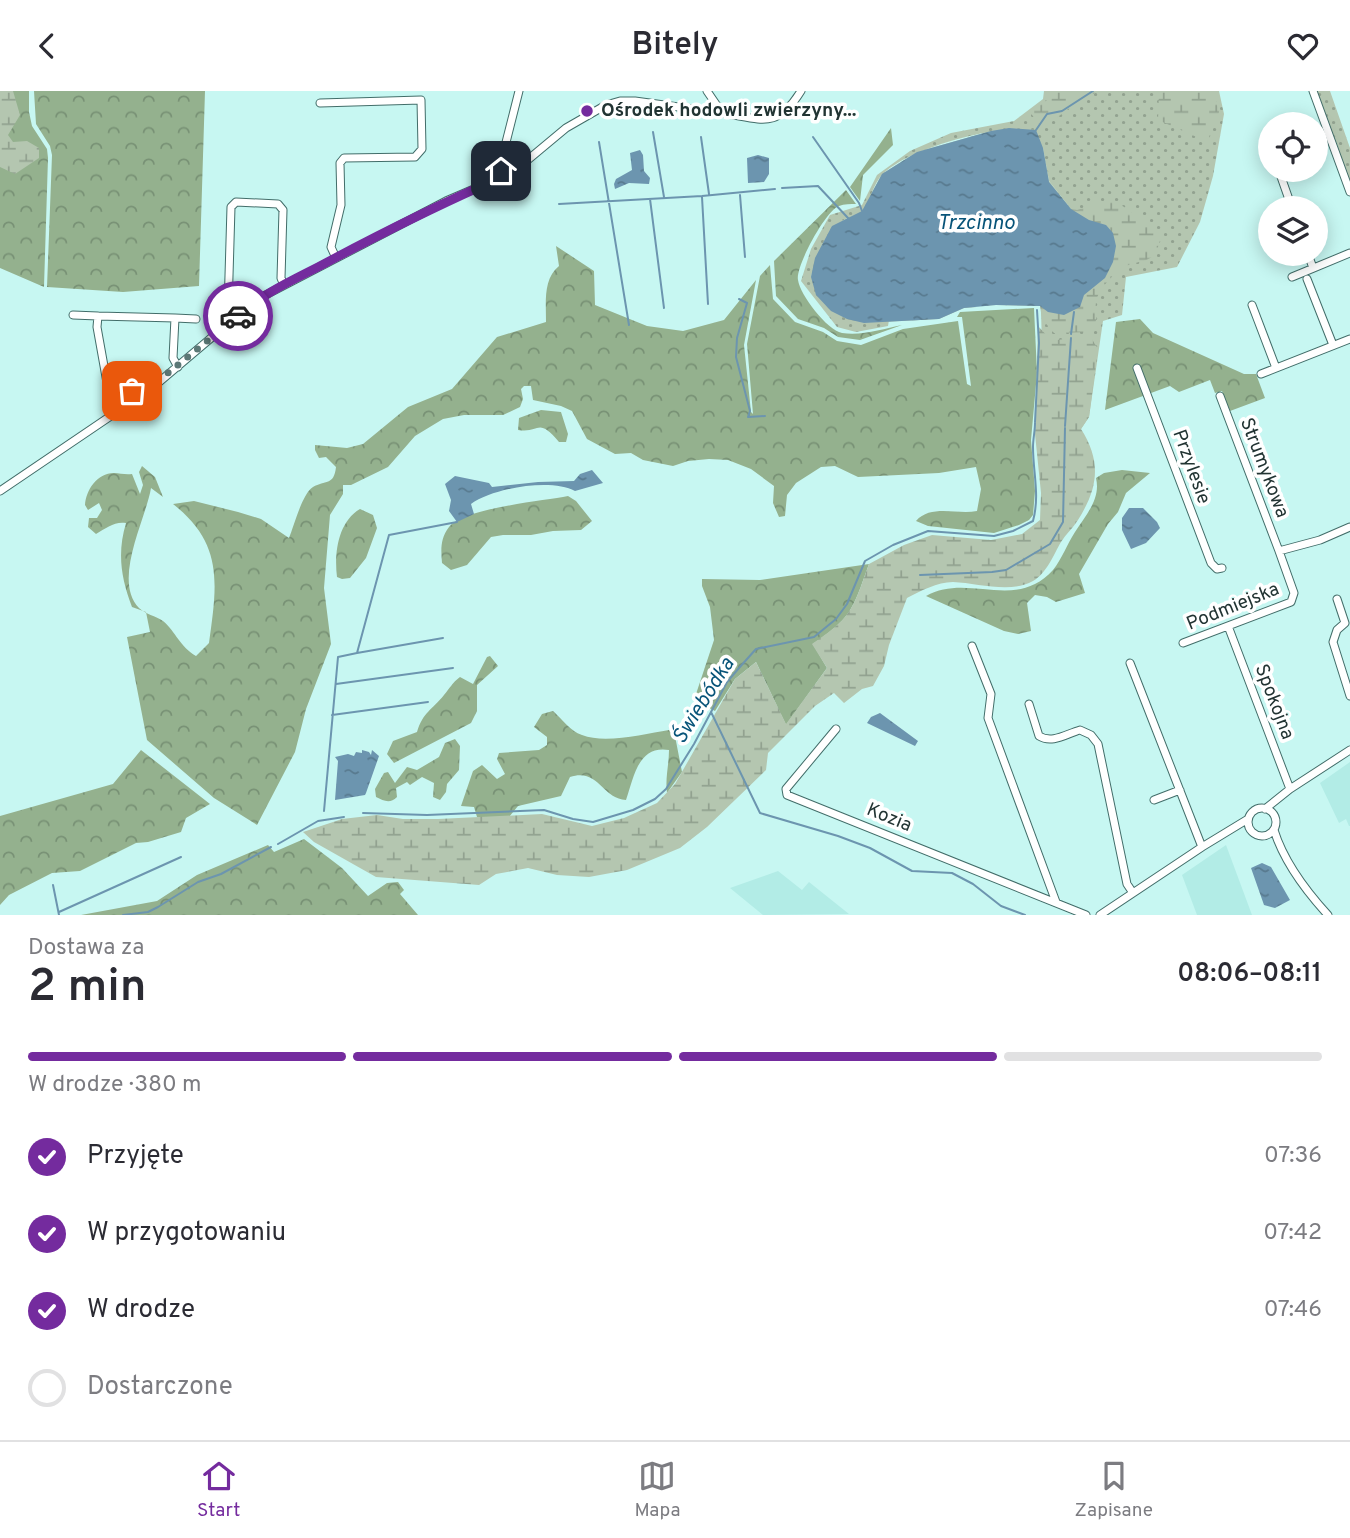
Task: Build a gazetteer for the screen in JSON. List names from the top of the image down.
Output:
{
  "streets": {
    "street": [
      "Przylesie",
      "Strumykowa",
      "Podmiejska",
      "Spokojna",
      "Kozia"
    ]
  },
  "crossings": [
    ["Strumykowa", "Podmiejska"],
    ["Podmiejska", "Spokojna"]
  ],
  "water": ["Trzcinno", "Świebódka"],
  "places": ["Ośrodek hodowli zwierzyny..."],
  "page": {
    "header": "Bitely",
    "heading": ["2 min", "Dostawa za", "08:06–08:11"],
    "bar": "W drodze · 380 m",
    "list": [
      ["Przyjęte", "07:36"],
      ["W przygotowaniu", "07:42"],
      ["W drodze", "07:46"],
      "Dostarczone"
    ],
    "tabs": ["Start", "Mapa", "Zapisane"]
  }
}
